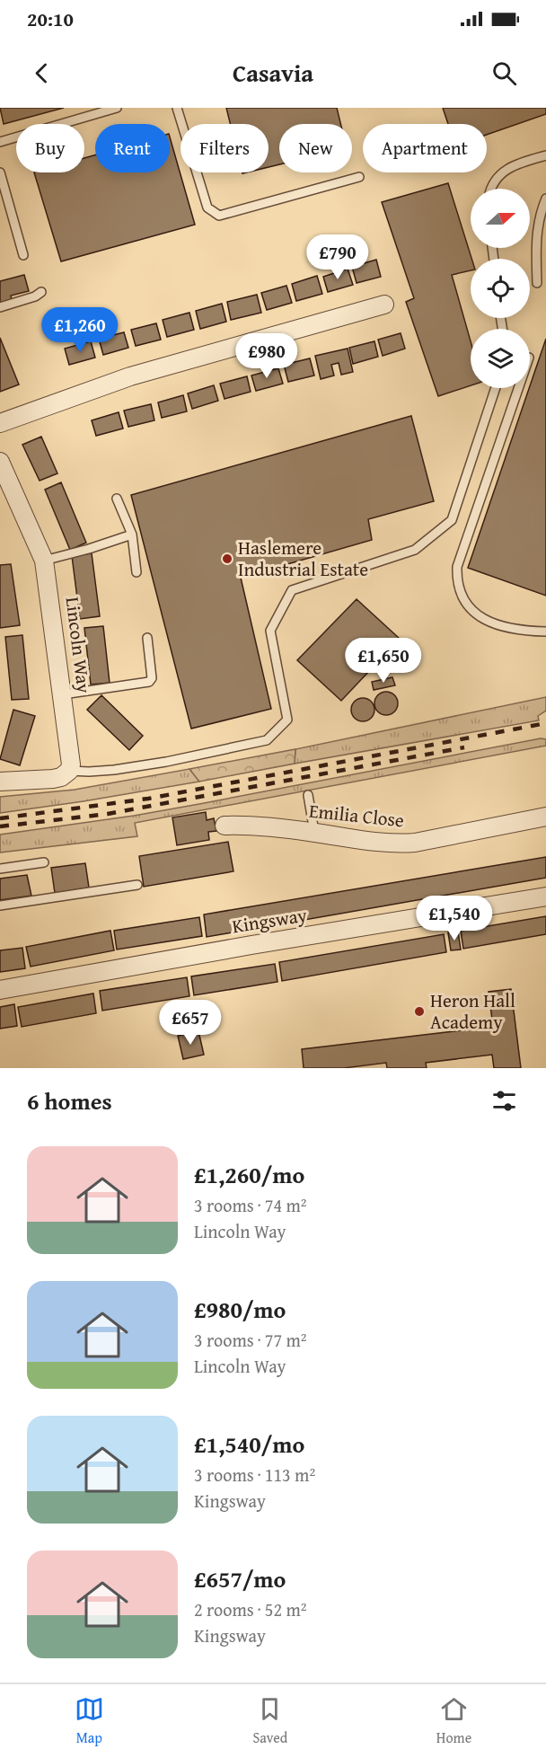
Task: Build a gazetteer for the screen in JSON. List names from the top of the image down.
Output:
{
  "streets": {
    "street": ["Lincoln Way", "Emilia Close", "Kingsway"]
  },
  "places": ["Haslemere Industrial Estate", "Heron Hall Academy"],
  "north": "right",
  "page": {
    "status": "20:10",
    "header": "Casavia",
    "chip": [
      "Buy",
      "Rent",
      "Filters",
      "New",
      "Apartment"
    ],
    "price": [
      "£790",
      "£1,260",
      "£980",
      "£1,650",
      "£1,540",
      "£657"
    ],
    "heading": "6 homes",
    "list": [
      {
        "name": "£1,260/mo",
        "note": "3 rooms · 74 m² · Lincoln Way"
      },
      {
        "name": "£980/mo",
        "note": "3 rooms · 77 m² · Lincoln Way"
      },
      {
        "name": "£1,540/mo",
        "note": "3 rooms · 113 m² · Kingsway"
      },
      {
        "name": "£657/mo",
        "note": "2 rooms · 52 m² · Kingsway"
      }
    ],
    "tabs": ["Map", "Saved", "Home"]
  }
}
